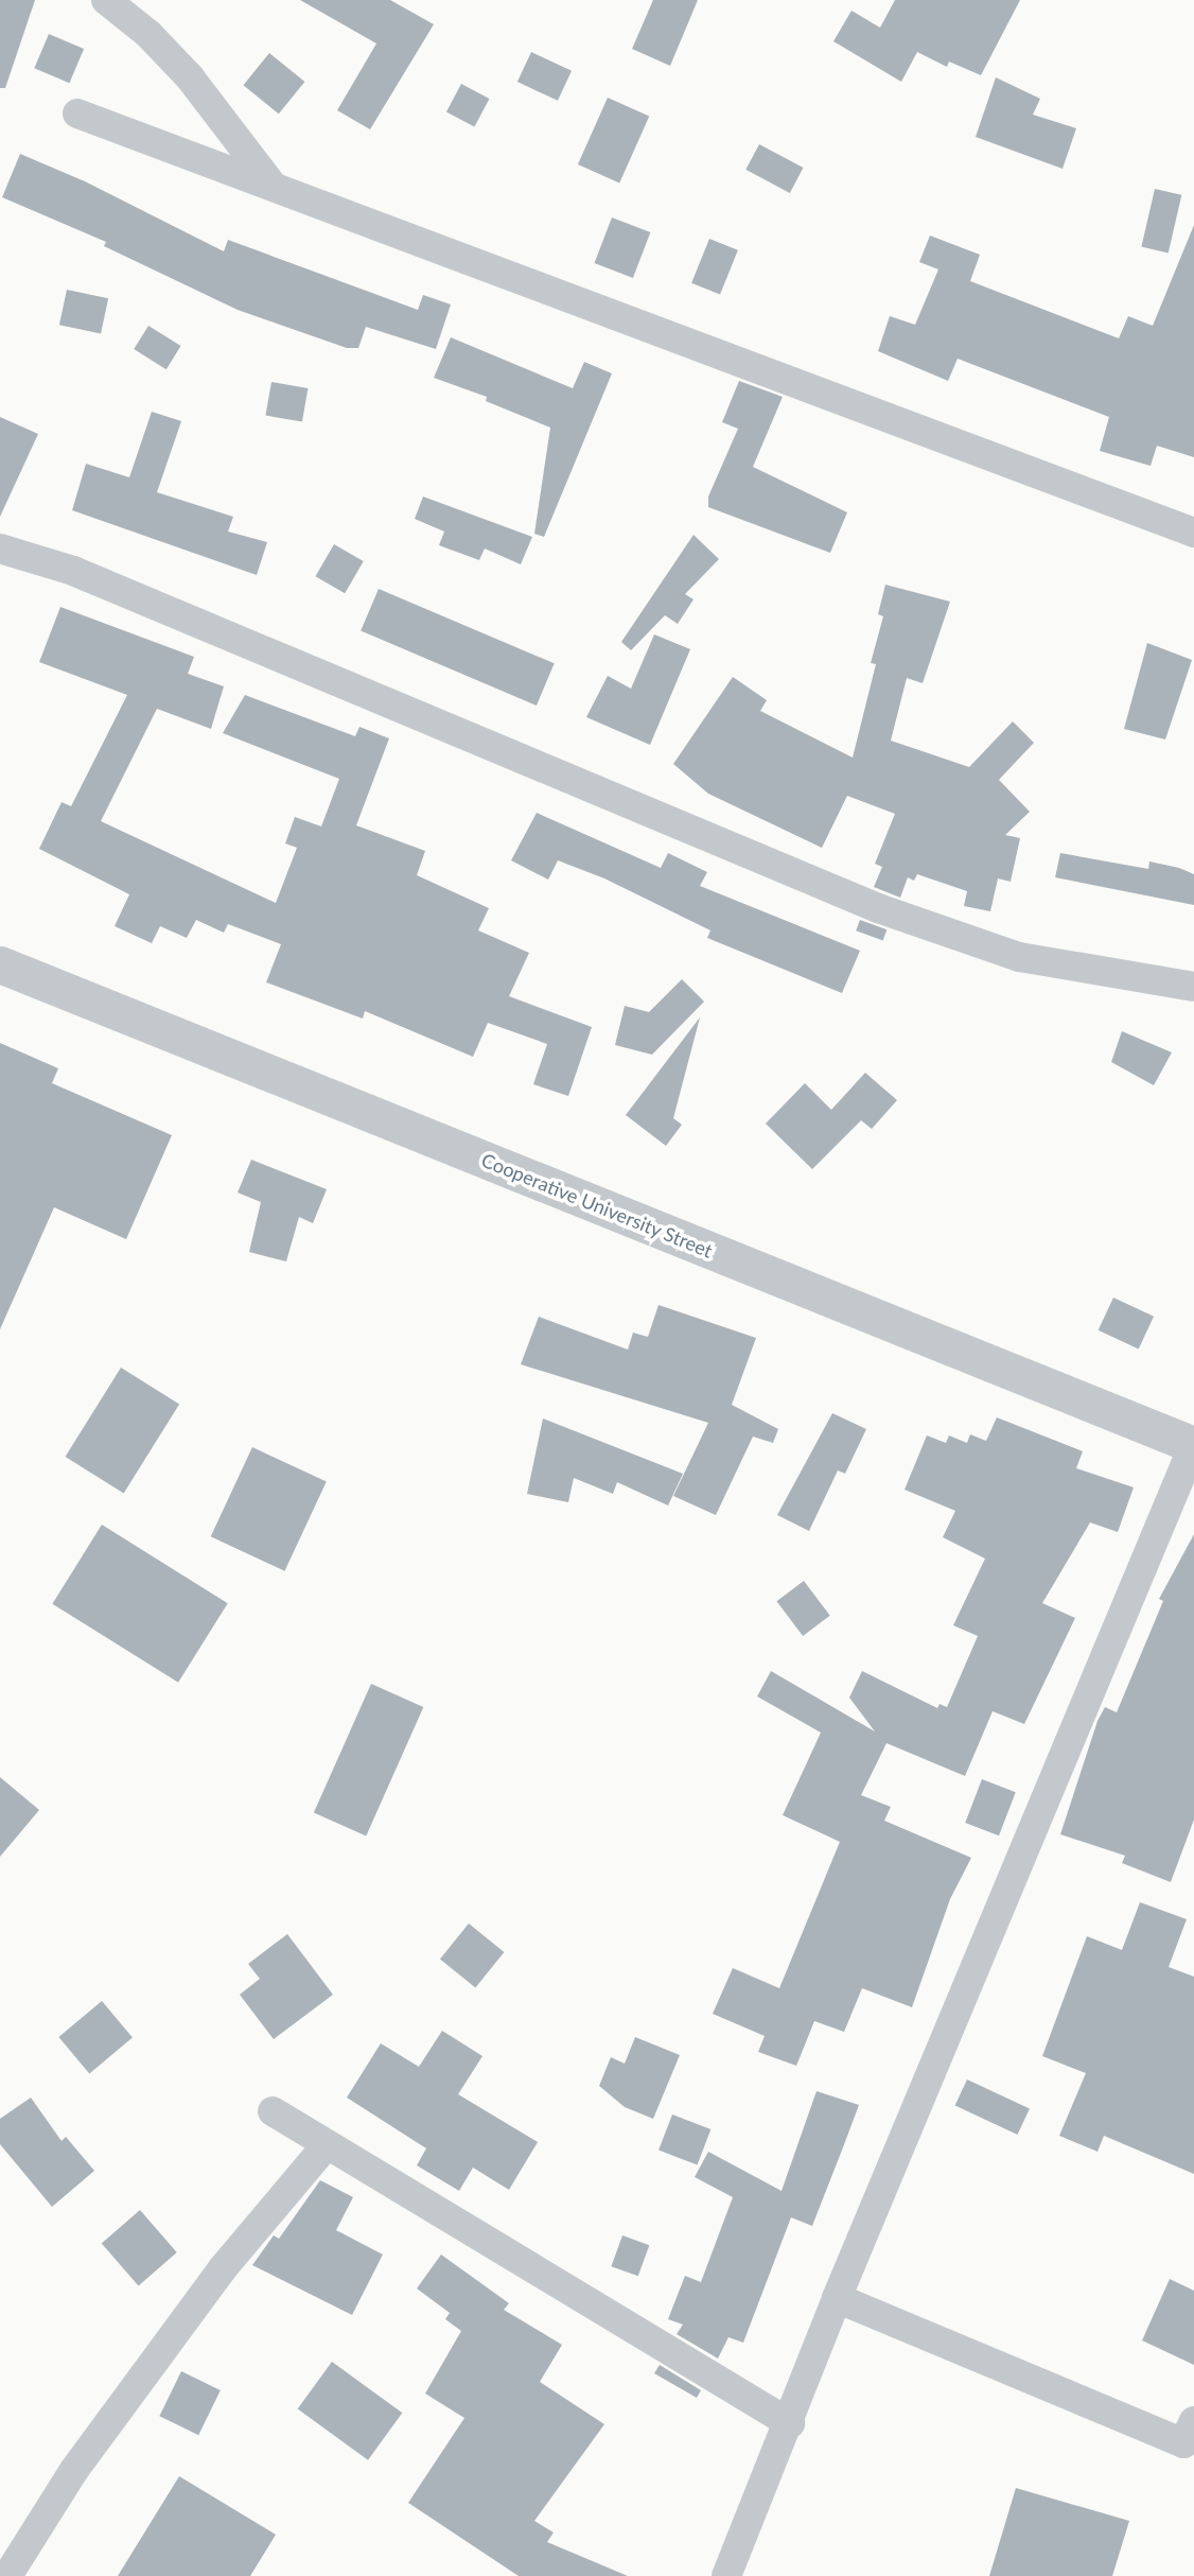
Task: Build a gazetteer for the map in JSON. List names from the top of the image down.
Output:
{
  "streets": {
    "street": ["Cooperative University Street"]
  }
}
